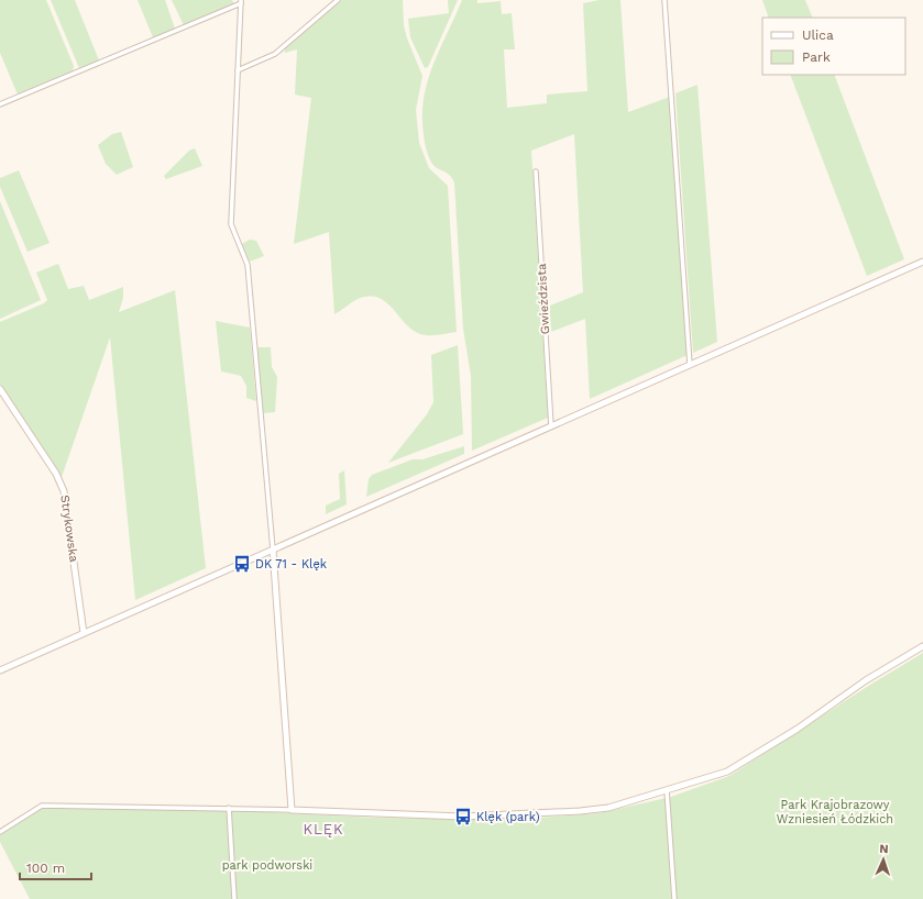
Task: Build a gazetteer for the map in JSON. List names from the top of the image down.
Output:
{
  "streets": {
    "street": ["Gwieździsta", "Strykowska"]
  },
  "districts": ["KLĘK"],
  "parks": ["Park Krajobrazowy Wzniesień Łódzkich", "park podworski"],
  "places": {
    "bus stop": ["DK 71 - Klęk", "Klęk (park)"]
  },
  "legend": ["Ulica", "Park"],
  "scale_bar": "100 m",
  "north": "top"
}
